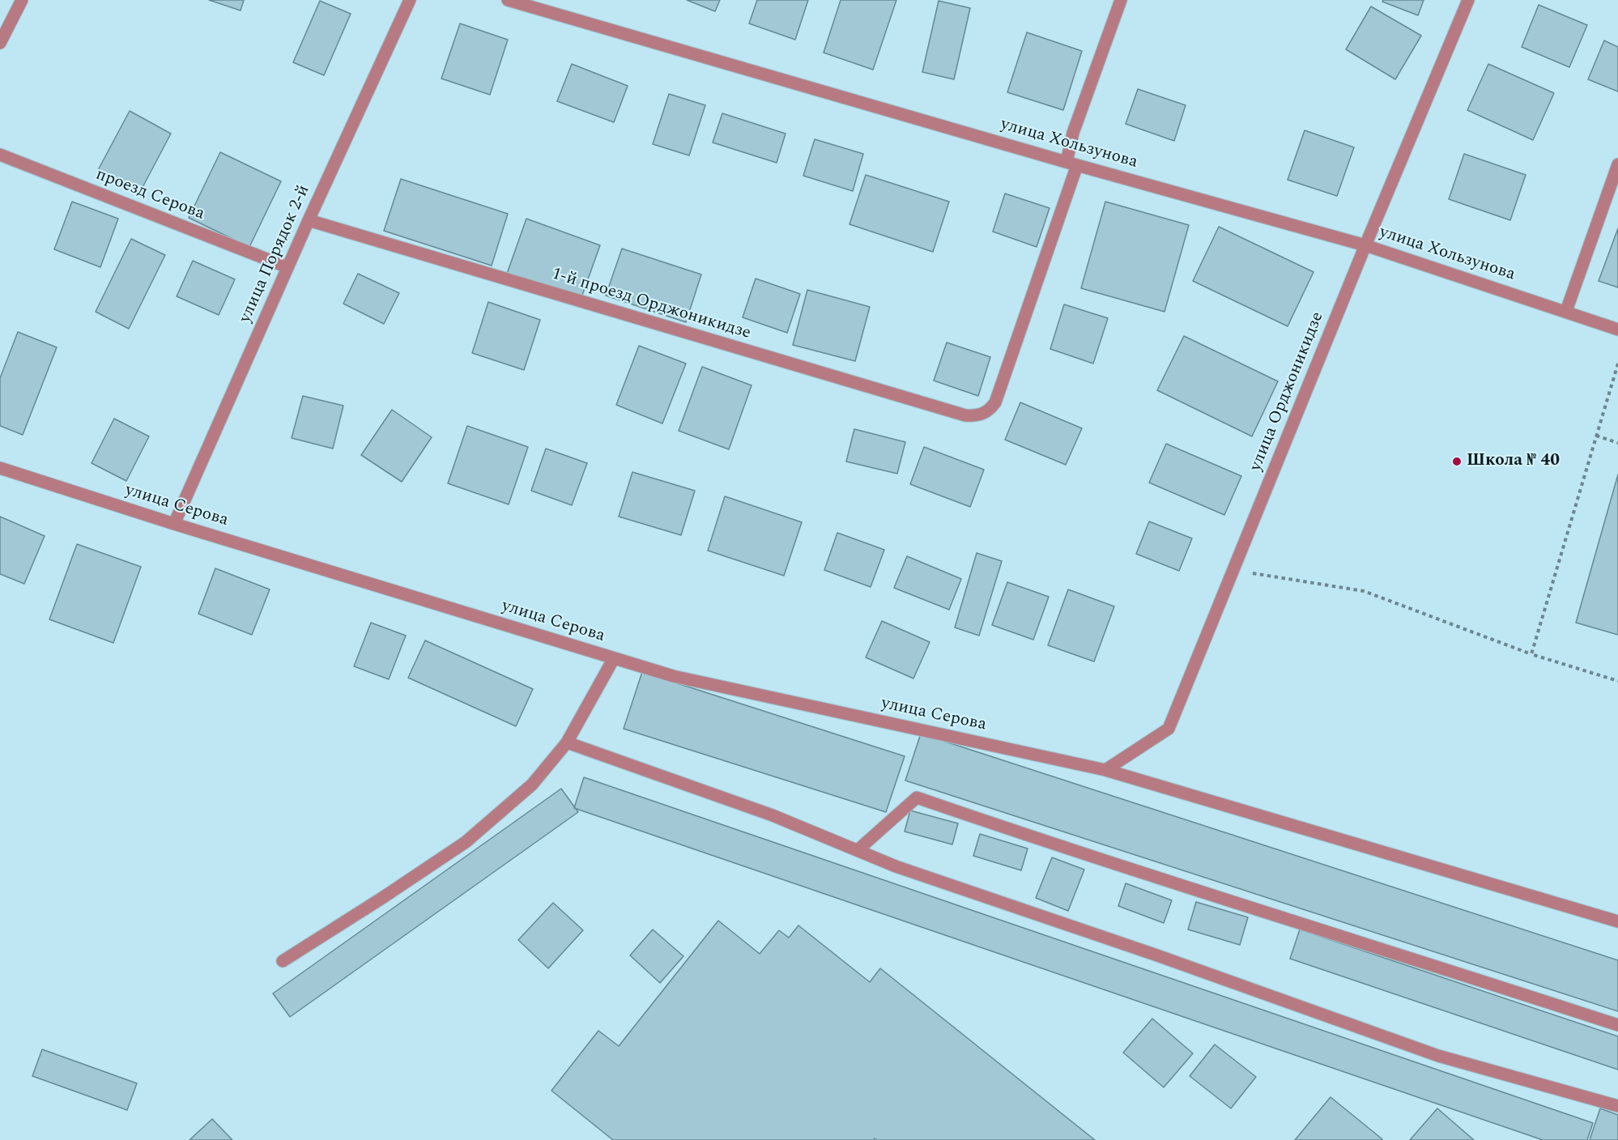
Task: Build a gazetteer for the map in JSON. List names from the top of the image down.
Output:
{
  "streets": {
    "street": [
      "улица Хользунова",
      "проезд Серова",
      "улица Порядок 2-й",
      "1-й проезд Орджоникидзе",
      "улица Орджоникидзе",
      "улица Серова"
    ]
  },
  "crossings": [
    ["улица Хользунова", "1-й проезд Орджоникидзе"],
    ["улица Хользунова", "улица Орджоникидзе"],
    ["проезд Серова", "улица Порядок 2-й"],
    ["улица Порядок 2-й", "1-й проезд Орджоникидзе"],
    ["улица Порядок 2-й", "улица Серова"],
    ["улица Орджоникидзе", "улица Серова"]
  ],
  "places": ["Школа № 40"]
}
